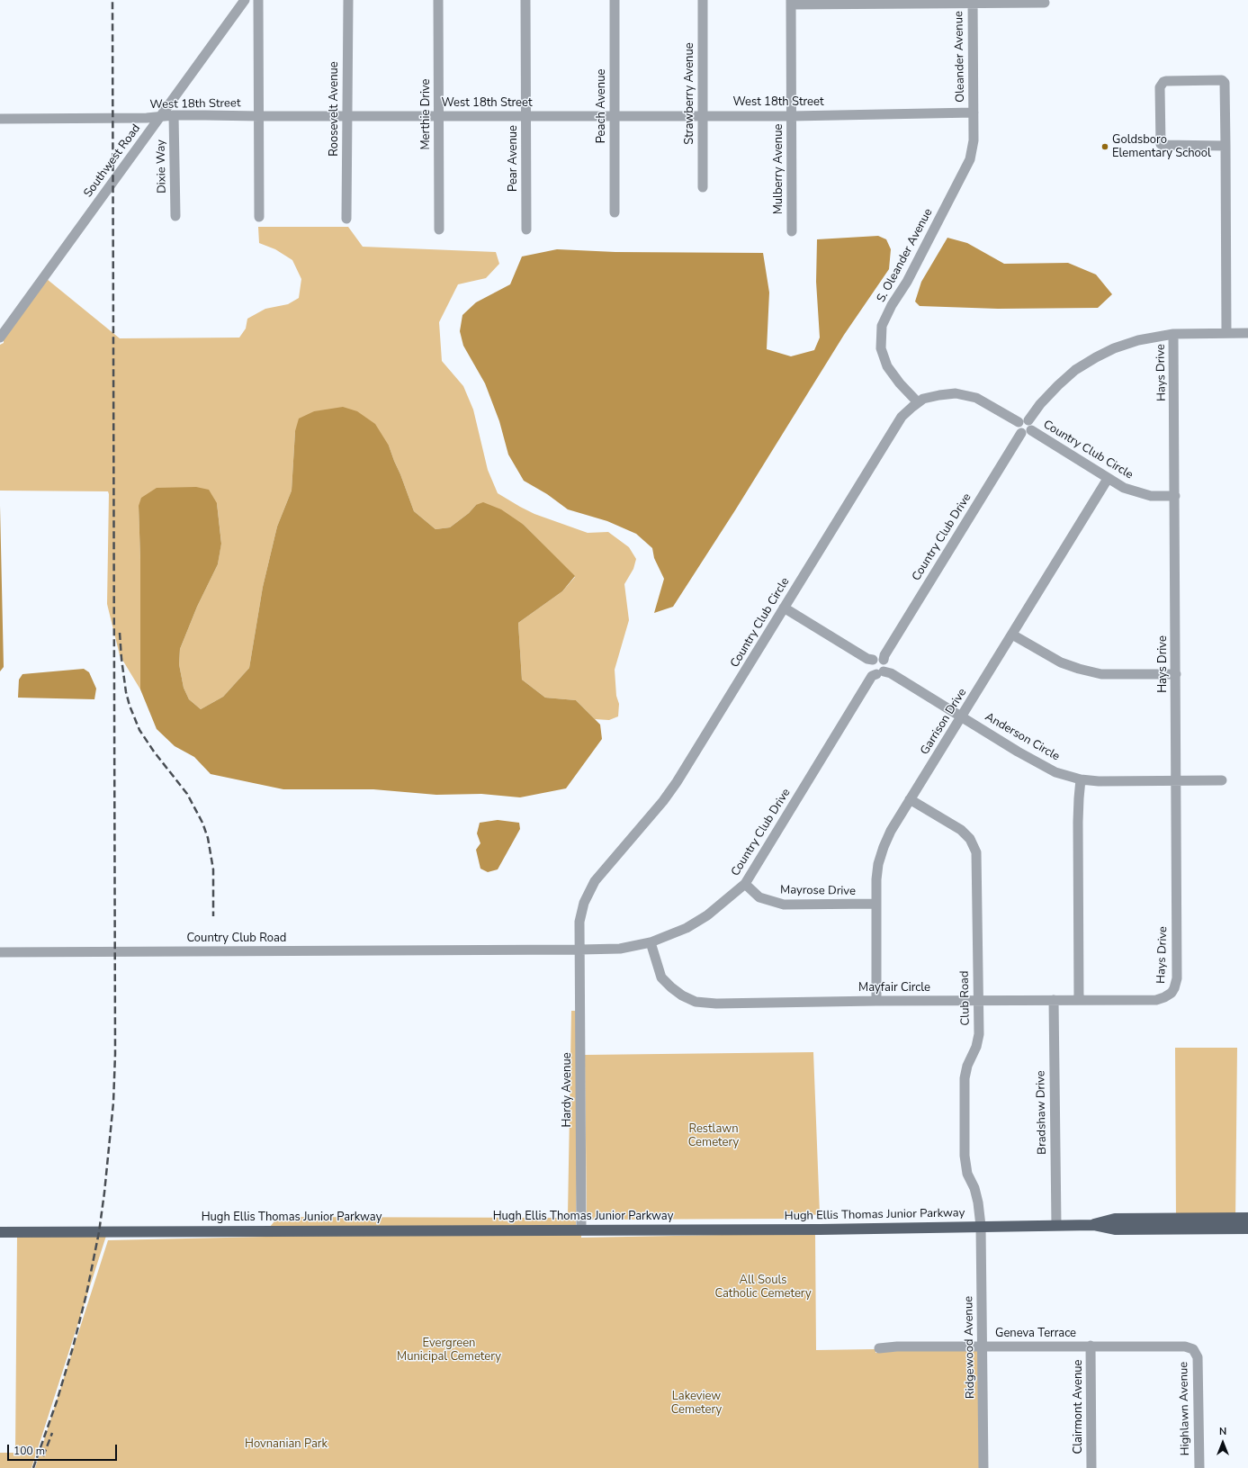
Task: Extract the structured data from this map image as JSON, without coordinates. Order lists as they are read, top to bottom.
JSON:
{
  "streets": {
    "main road": ["Hugh Ellis Thomas Junior Parkway"],
    "street": [
      "Oleander Avenue",
      "Strawberry Avenue",
      "West 18th Street",
      "Peach Avenue",
      "Roosevelt Avenue",
      "Merthie Drive",
      "Pear Avenue",
      "Southwest Road",
      "Dixie Way",
      "Mulberry Avenue",
      "S. Oleander Avenue",
      "Hays Drive",
      "Country Club Circle",
      "Country Club Drive",
      "Garrison Drive",
      "Anderson Circle",
      "Mayrose Drive",
      "Country Club Road",
      "Mayfair Circle",
      "Club Road",
      "Hardy Avenue",
      "Bradshaw Drive",
      "Geneva Terrace",
      "Ridgewood Avenue",
      "Clairmont Avenue",
      "Highlawn Avenue"
    ]
  },
  "crossings": [
    ["Oleander Avenue", "West 18th Street"],
    ["Oleander Avenue", "S. Oleander Avenue"],
    ["Strawberry Avenue", "West 18th Street"],
    ["West 18th Street", "Peach Avenue"],
    ["West 18th Street", "Roosevelt Avenue"],
    ["West 18th Street", "Merthie Drive"],
    ["West 18th Street", "Pear Avenue"],
    ["West 18th Street", "Southwest Road"],
    ["West 18th Street", "Dixie Way"],
    ["West 18th Street", "Mulberry Avenue"],
    ["West 18th Street", "S. Oleander Avenue"],
    ["S. Oleander Avenue", "Country Club Circle"],
    ["Hays Drive", "Country Club Circle"],
    ["Hays Drive", "Anderson Circle"],
    ["Hays Drive", "Mayfair Circle"],
    ["Country Club Circle", "Country Club Drive"],
    ["Country Club Circle", "Garrison Drive"],
    ["Country Club Circle", "Anderson Circle"],
    ["Country Club Circle", "Hardy Avenue"],
    ["Country Club Drive", "Anderson Circle"],
    ["Country Club Drive", "Mayrose Drive"],
    ["Country Club Drive", "Country Club Road"],
    ["Country Club Drive", "Mayfair Circle"],
    ["Country Club Drive", "Hardy Avenue"],
    ["Garrison Drive", "Anderson Circle"],
    ["Garrison Drive", "Mayrose Drive"],
    ["Garrison Drive", "Mayfair Circle"],
    ["Garrison Drive", "Club Road"],
    ["Mayfair Circle", "Club Road"],
    ["Mayfair Circle", "Bradshaw Drive"],
    ["Club Road", "Hugh Ellis Thomas Junior Parkway"],
    ["Club Road", "Ridgewood Avenue"],
    ["Hardy Avenue", "Hugh Ellis Thomas Junior Parkway"],
    ["Bradshaw Drive", "Hugh Ellis Thomas Junior Parkway"],
    ["Hugh Ellis Thomas Junior Parkway", "Ridgewood Avenue"],
    ["Geneva Terrace", "Ridgewood Avenue"],
    ["Geneva Terrace", "Clairmont Avenue"],
    ["Geneva Terrace", "Highlawn Avenue"]
  ],
  "parks": [
    "Restlawn Cemetery",
    "All Souls Catholic Cemetery",
    "Evergreen Municipal Cemetery",
    "Lakeview Cemetery",
    "Hovnanian Park"
  ],
  "places": ["Goldsboro Elementary School"],
  "scale_bar": "100 m",
  "north": "top"
}
